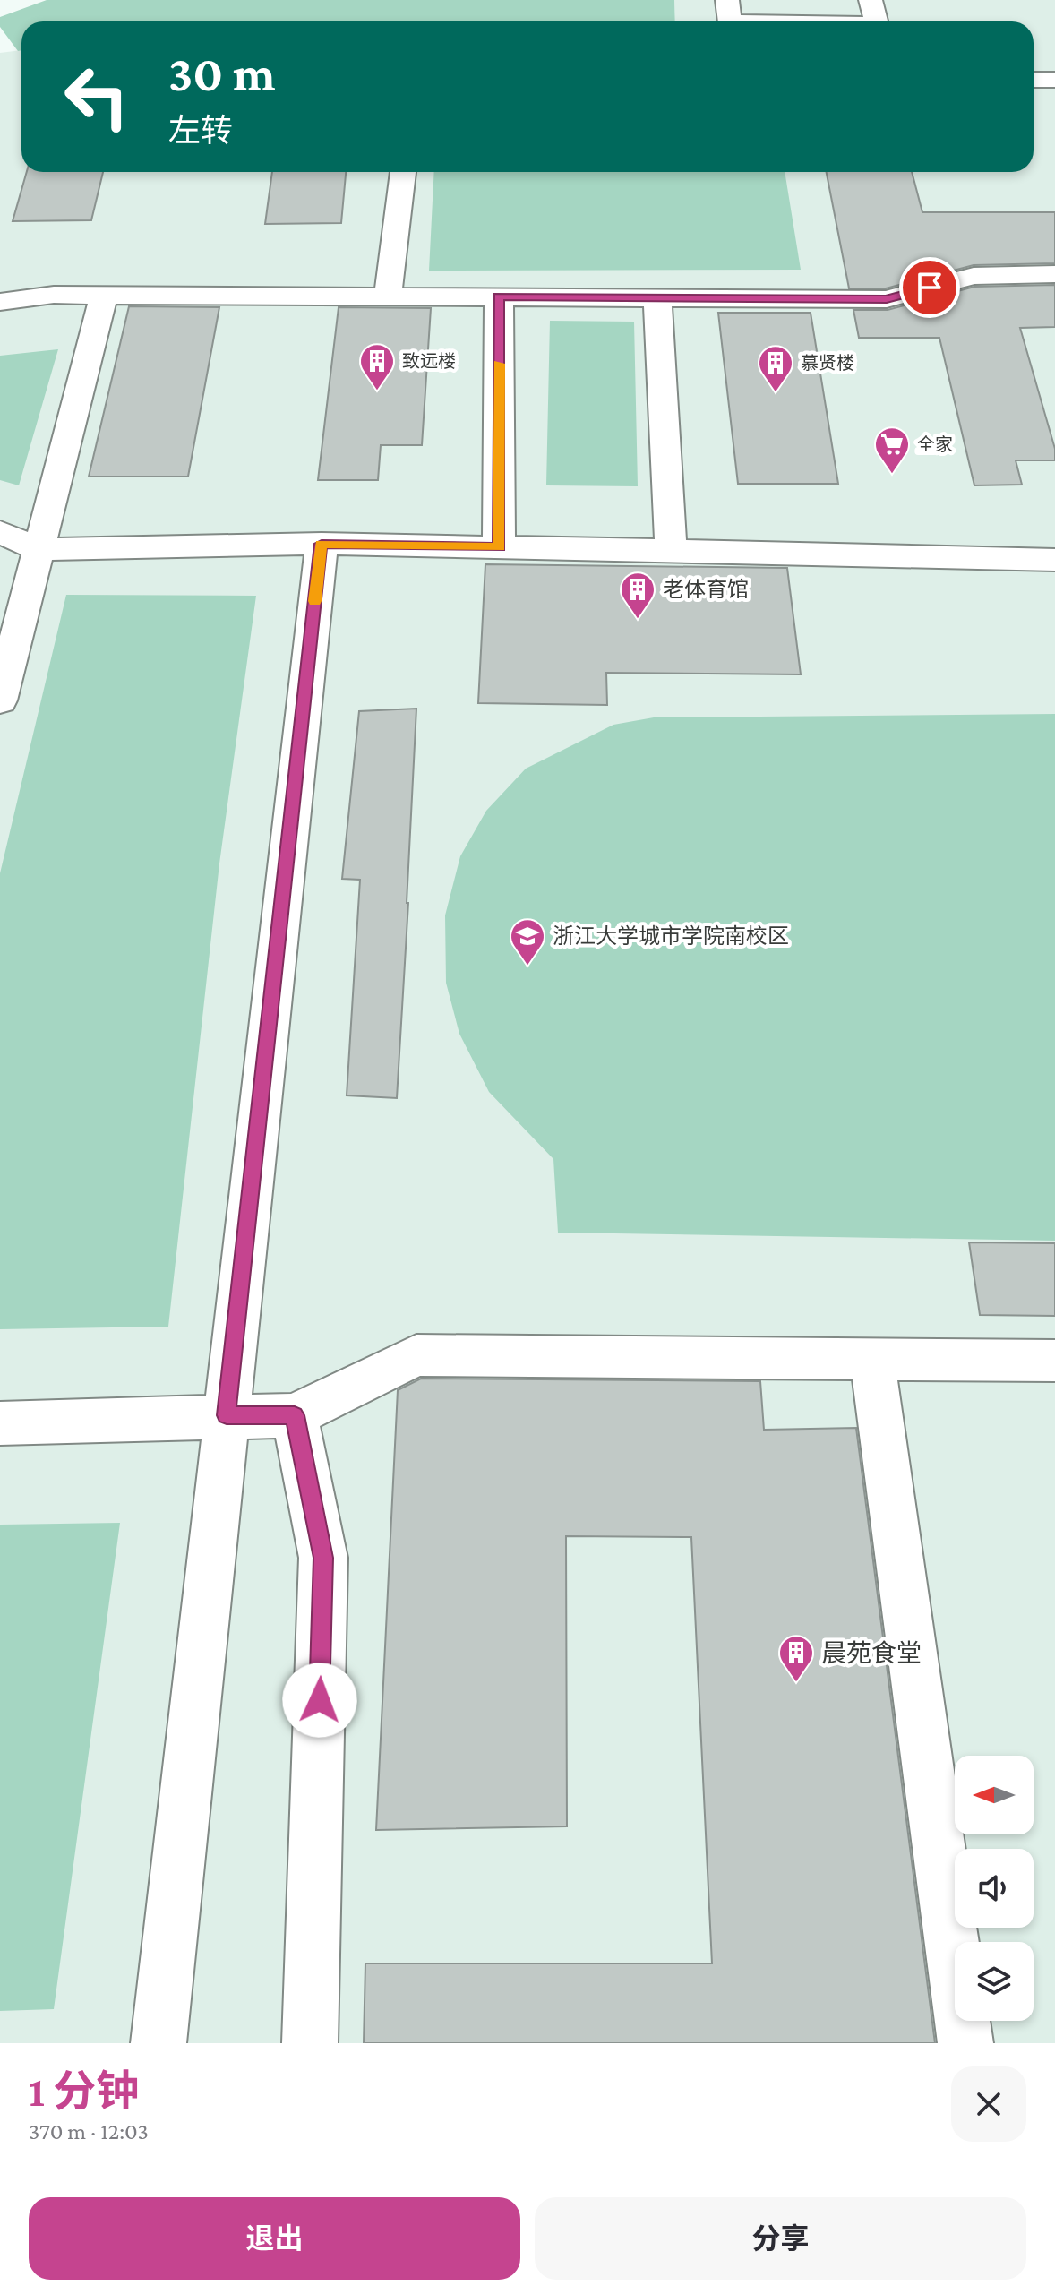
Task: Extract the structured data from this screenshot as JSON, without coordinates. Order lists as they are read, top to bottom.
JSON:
{
  "places": {
    "building": [
      "致远楼",
      "慕贤楼",
      "老体育馆",
      "晨苑食堂"
    ],
    "supermarket": ["全家"],
    "school or university": ["浙江大学城市学院南校区"]
  },
  "north": "left",
  "page": {
    "turn": ["30 m", "左转"],
    "heading": ["1 分钟", "370 m · 12:03"],
    "buttons": ["退出", "分享"]
  }
}
